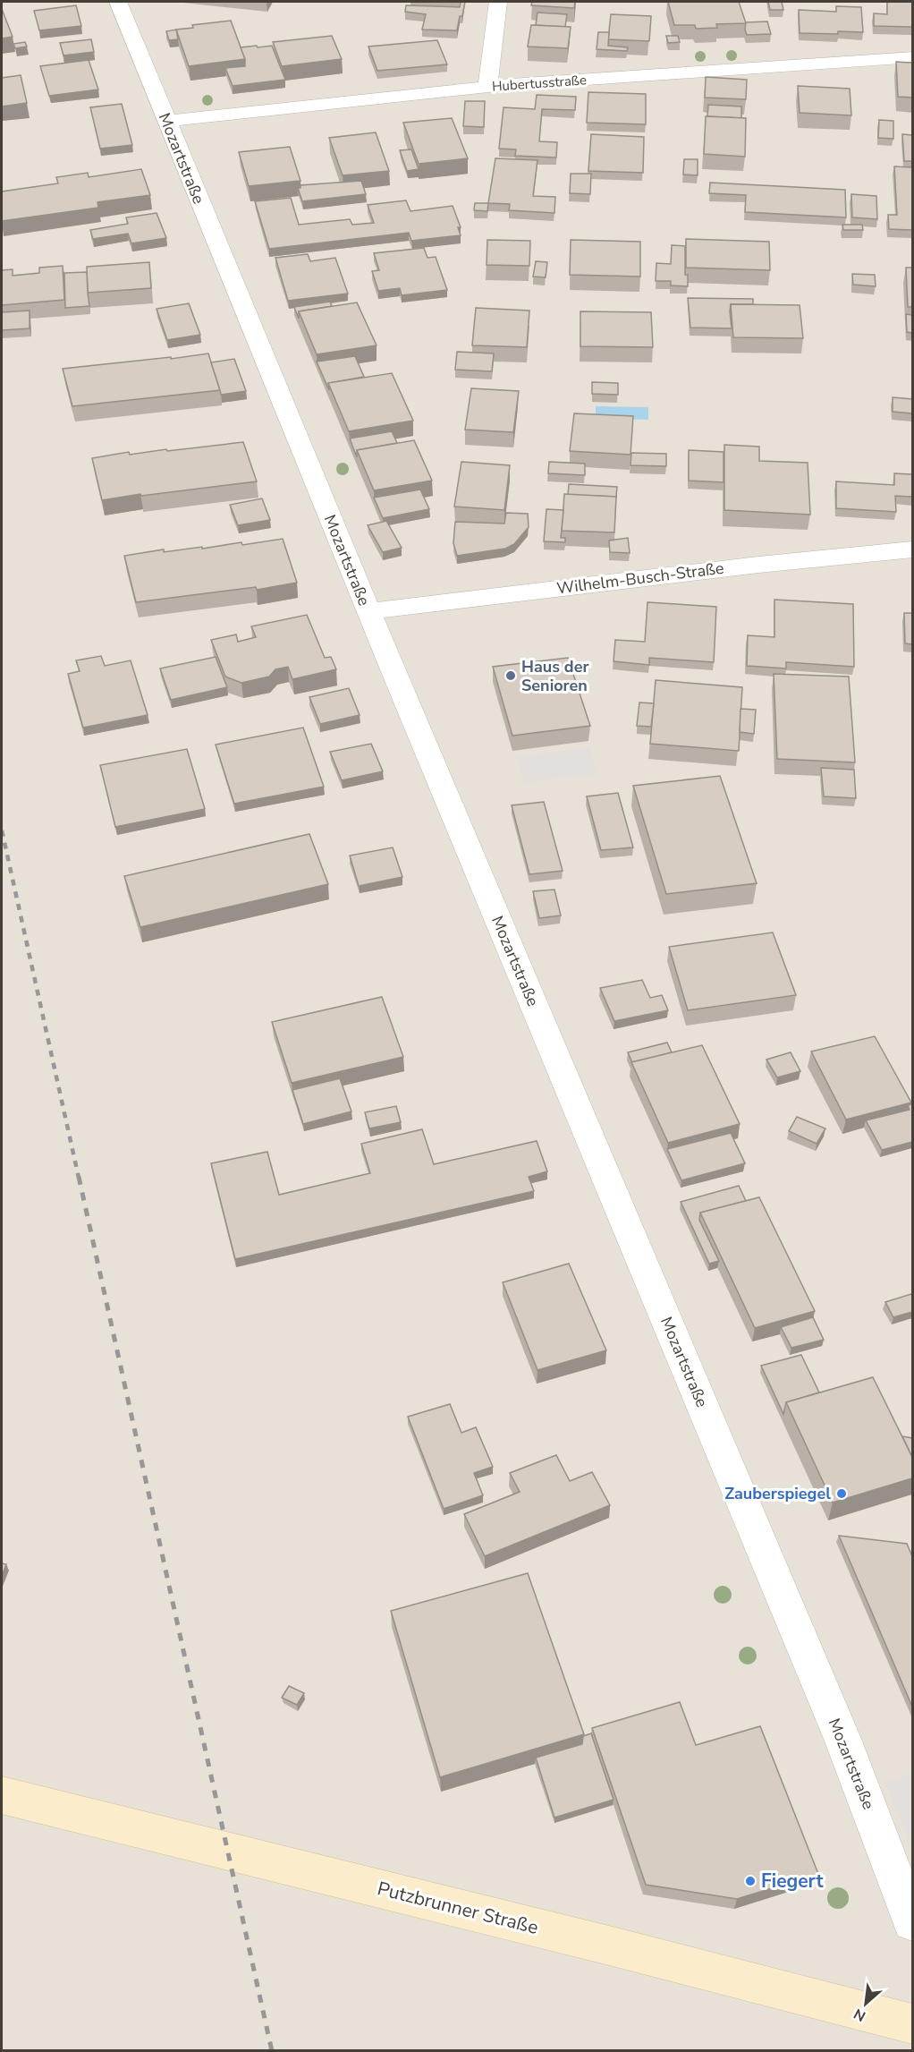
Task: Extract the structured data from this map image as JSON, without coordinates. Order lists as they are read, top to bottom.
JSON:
{
  "streets": {
    "main road": ["Putzbrunner Straße"],
    "street": ["Hubertusstraße", "Mozartstraße", "Wilhelm-Busch-Straße"]
  },
  "crossings": [
    ["Hubertusstraße", "Mozartstraße"],
    ["Mozartstraße", "Wilhelm-Busch-Straße"]
  ],
  "places": ["Haus der Senioren", "Zauberspiegel", "Fiegert"],
  "north": "bottom left"
}
